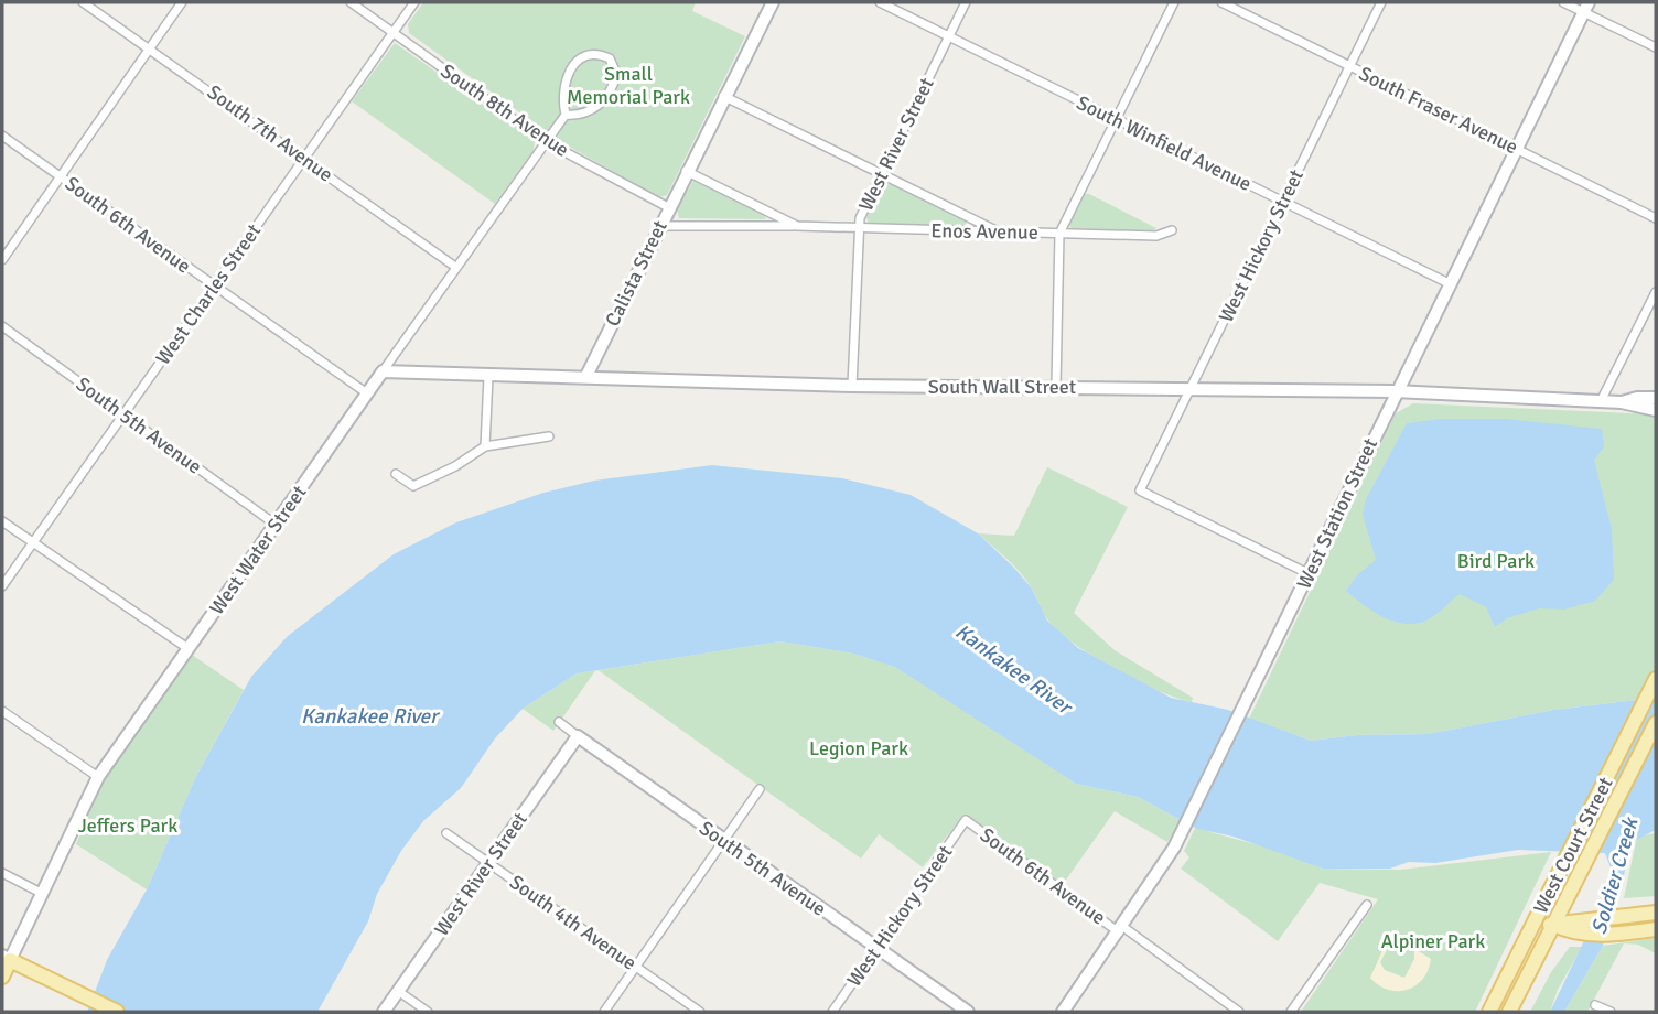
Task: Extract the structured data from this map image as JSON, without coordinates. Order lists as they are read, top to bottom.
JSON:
{
  "streets": {
    "main road": [
      "West River Street",
      "Calista Street",
      "South Wall Street",
      "South 5th Avenue",
      "West Station Street",
      "West Water Street",
      "West Court Street"
    ],
    "street": [
      "South 8th Avenue",
      "South Fraser Avenue",
      "South 7th Avenue",
      "South Winfield Avenue",
      "South 6th Avenue",
      "Enos Avenue",
      "West Hickory Street",
      "West Charles Street",
      "South 4th Avenue"
    ]
  },
  "crossings": [
    ["South 8th Avenue", "Calista Street"],
    ["South 8th Avenue", "West Charles Street"],
    ["South 8th Avenue", "West Water Street"],
    ["South Fraser Avenue", "West Hickory Street"],
    ["South Fraser Avenue", "West Station Street"],
    ["South 7th Avenue", "West Charles Street"],
    ["South 7th Avenue", "West Water Street"],
    ["South Winfield Avenue", "West River Street"],
    ["South Winfield Avenue", "West Hickory Street"],
    ["South Winfield Avenue", "West Station Street"],
    ["West River Street", "Enos Avenue"],
    ["West River Street", "South Wall Street"],
    ["West River Street", "South 5th Avenue"],
    ["West River Street", "South 4th Avenue"],
    ["South 6th Avenue", "West Hickory Street"],
    ["South 6th Avenue", "West Charles Street"],
    ["South 6th Avenue", "West Station Street"],
    ["South 6th Avenue", "West Water Street"],
    ["Enos Avenue", "Calista Street"],
    ["West Hickory Street", "South Wall Street"],
    ["West Hickory Street", "South 5th Avenue"],
    ["West Hickory Street", "West Station Street"],
    ["Calista Street", "South Wall Street"],
    ["West Charles Street", "South 5th Avenue"],
    ["South Wall Street", "West Station Street"],
    ["South Wall Street", "West Water Street"],
    ["South 5th Avenue", "West Water Street"]
  ],
  "water": ["Kankakee River", "Soldier Creek"],
  "parks": [
    "Small Memorial Park",
    "Bird Park",
    "Legion Park",
    "Jeffers Park",
    "Alpiner Park"
  ]
}
